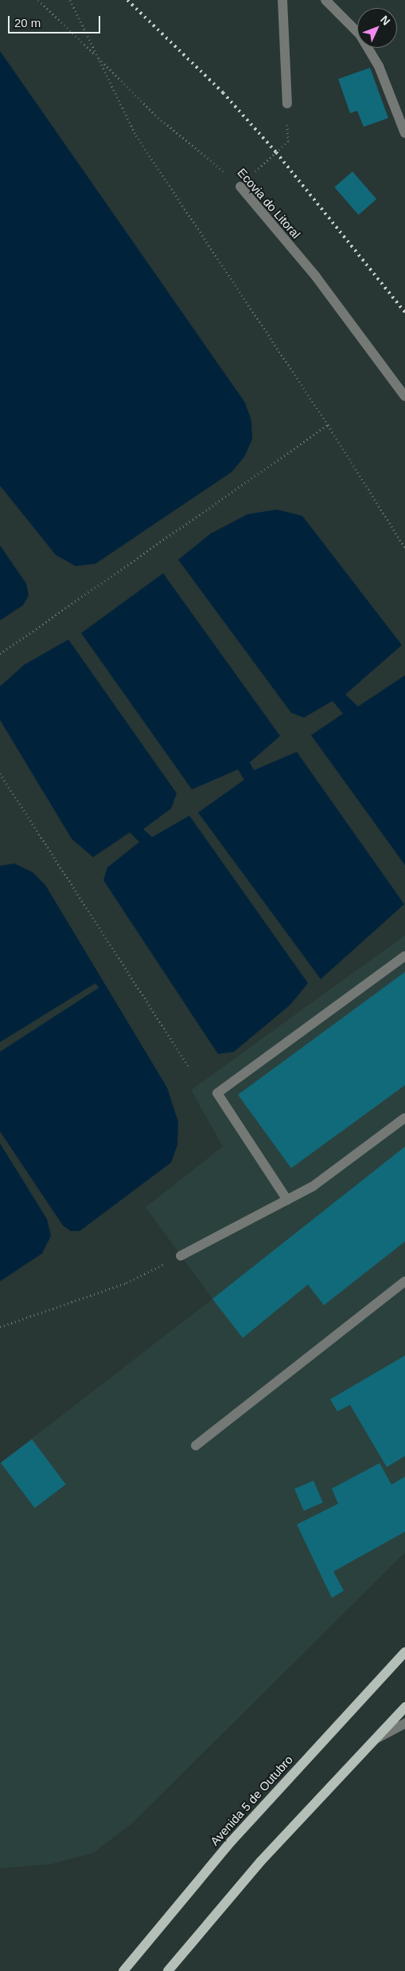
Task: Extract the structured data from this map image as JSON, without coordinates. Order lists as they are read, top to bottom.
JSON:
{
  "streets": {
    "main road": ["Avenida 5 de Outubro"],
    "street": ["Ecovia do Litoral"]
  },
  "scale_bar": "20 m",
  "north": "top right"
}
